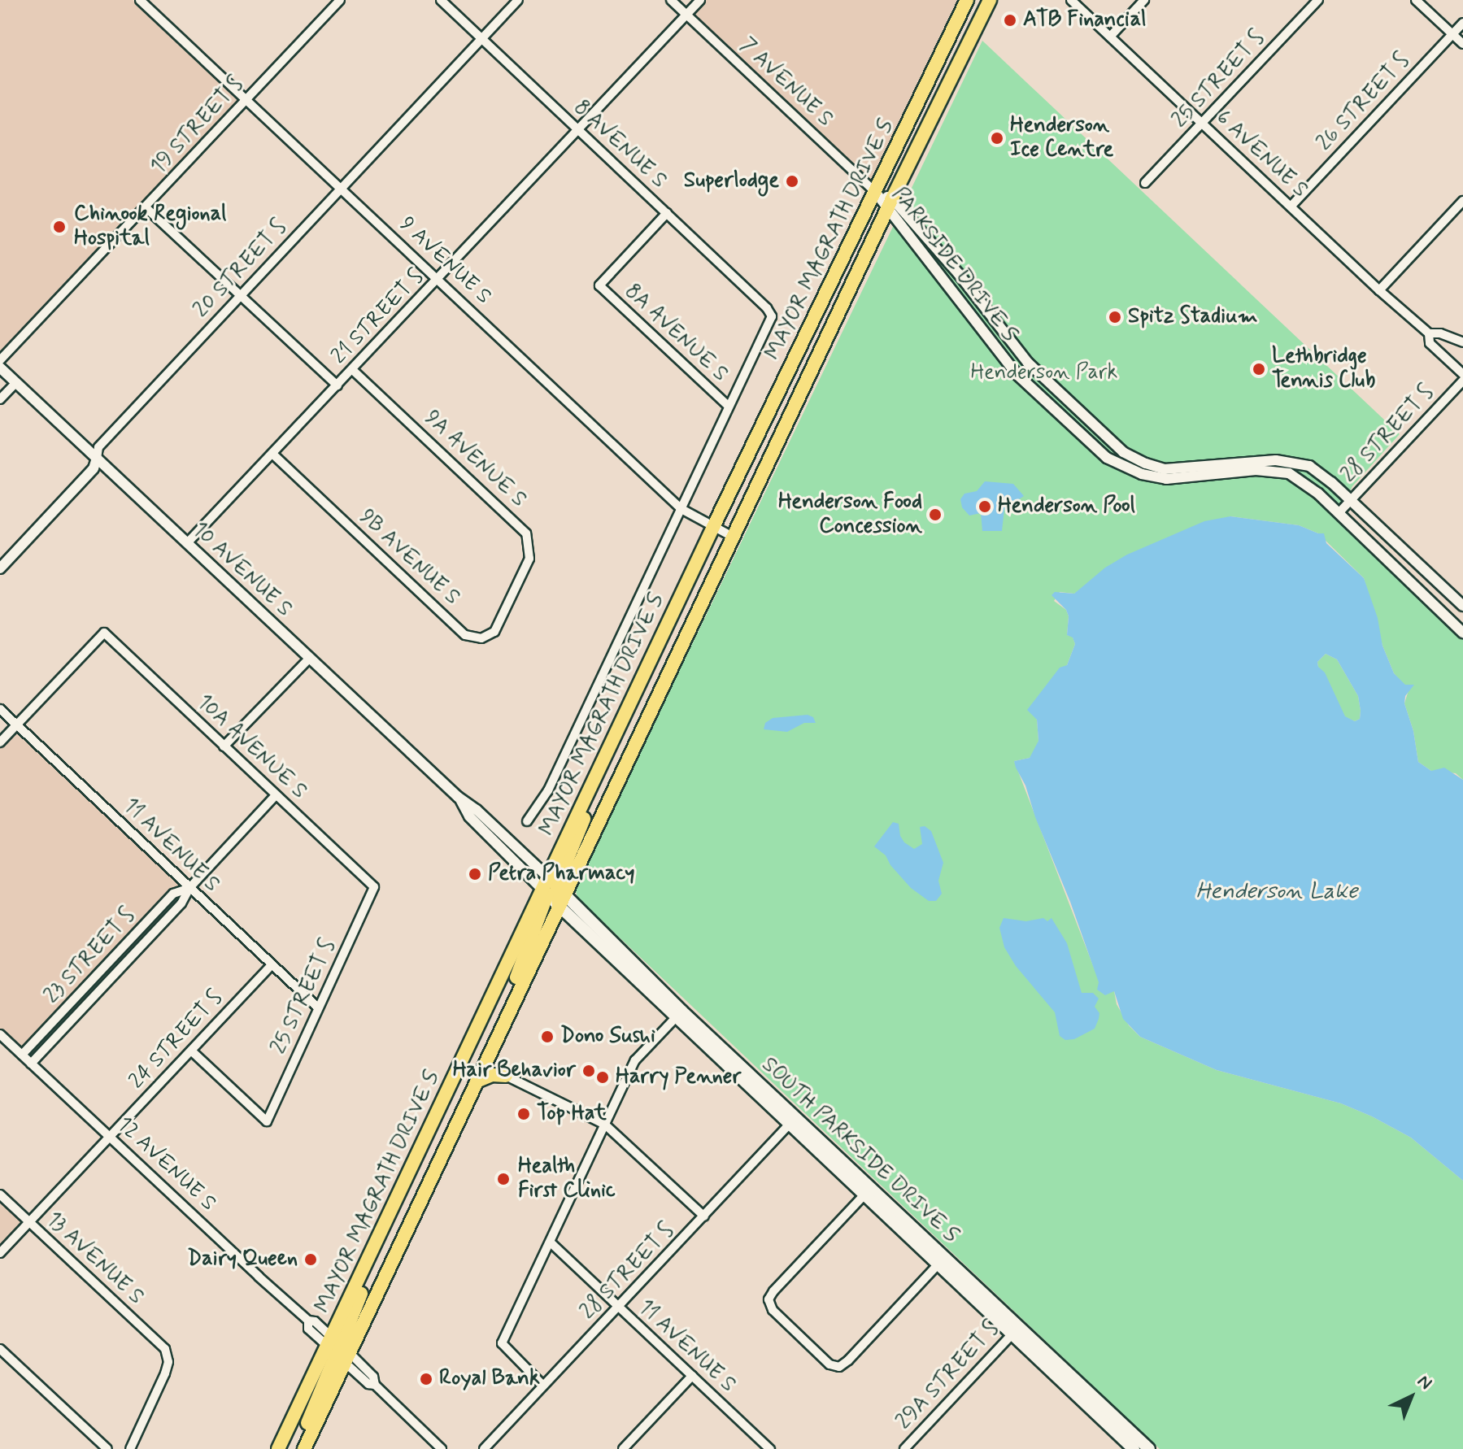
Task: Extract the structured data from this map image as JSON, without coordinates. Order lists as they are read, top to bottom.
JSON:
{
  "streets": {
    "main road": ["MAYOR MAGRATH DRIVE S", "SOUTH PARKSIDE DRIVE S"],
    "street": [
      "25 STREET S",
      "7 AVENUE S",
      "26 STREET S",
      "19 STREET S",
      "8 AVENUE S",
      "6 AVENUE S",
      "9 AVENUE S",
      "PARKSIDE DRIVE S",
      "20 STREET S",
      "21 STREET S",
      "8A AVENUE S",
      "28 STREET S",
      "9A AVENUE S",
      "9B AVENUE S",
      "10 AVENUE S",
      "10A AVENUE S",
      "11 AVENUE S",
      "23 STREET S",
      "24 STREET S",
      "12 AVENUE S",
      "13 AVENUE S",
      "29A STREET S"
    ]
  },
  "crossings": [
    ["25 STREET S", "6 AVENUE S"],
    ["25 STREET S", "10A AVENUE S"],
    ["25 STREET S", "11 AVENUE S"],
    ["25 STREET S", "24 STREET S"],
    ["7 AVENUE S", "MAYOR MAGRATH DRIVE S"],
    ["7 AVENUE S", "PARKSIDE DRIVE S"],
    ["7 AVENUE S", "21 STREET S"],
    ["26 STREET S", "6 AVENUE S"],
    ["19 STREET S", "9 AVENUE S"],
    ["8 AVENUE S", "MAYOR MAGRATH DRIVE S"],
    ["8 AVENUE S", "20 STREET S"],
    ["8 AVENUE S", "21 STREET S"],
    ["8 AVENUE S", "8A AVENUE S"],
    ["MAYOR MAGRATH DRIVE S", "9 AVENUE S"],
    ["MAYOR MAGRATH DRIVE S", "PARKSIDE DRIVE S"],
    ["MAYOR MAGRATH DRIVE S", "8A AVENUE S"],
    ["MAYOR MAGRATH DRIVE S", "10 AVENUE S"],
    ["MAYOR MAGRATH DRIVE S", "SOUTH PARKSIDE DRIVE S"],
    ["MAYOR MAGRATH DRIVE S", "12 AVENUE S"],
    ["9 AVENUE S", "20 STREET S"],
    ["9 AVENUE S", "21 STREET S"],
    ["PARKSIDE DRIVE S", "28 STREET S"],
    ["20 STREET S", "10 AVENUE S"],
    ["21 STREET S", "9A AVENUE S"],
    ["21 STREET S", "9B AVENUE S"],
    ["21 STREET S", "10 AVENUE S"],
    ["28 STREET S", "11 AVENUE S"],
    ["28 STREET S", "SOUTH PARKSIDE DRIVE S"],
    ["9A AVENUE S", "9B AVENUE S"],
    ["10 AVENUE S", "SOUTH PARKSIDE DRIVE S"],
    ["10A AVENUE S", "11 AVENUE S"],
    ["10A AVENUE S", "23 STREET S"],
    ["11 AVENUE S", "23 STREET S"],
    ["11 AVENUE S", "24 STREET S"],
    ["23 STREET S", "12 AVENUE S"],
    ["24 STREET S", "12 AVENUE S"],
    ["24 STREET S", "13 AVENUE S"],
    ["SOUTH PARKSIDE DRIVE S", "29A STREET S"]
  ],
  "water": ["Henderson Lake"],
  "parks": ["Henderson Park"],
  "places": [
    "ATB Financial",
    "Henderson Ice Centre",
    "Superlodge",
    "Chinook Regional Hospital",
    "Spitz Stadium",
    "Lethbridge Tennis Club",
    "Henderson Pool",
    "Henderson Food Concession",
    "Petra Pharmacy",
    "Dono Sushi",
    "Hair Behavior",
    "Harry Penner",
    "Top Hat",
    "Health First Clinic",
    "Dairy Queen",
    "Royal Bank"
  ],
  "north": "top right"
}
